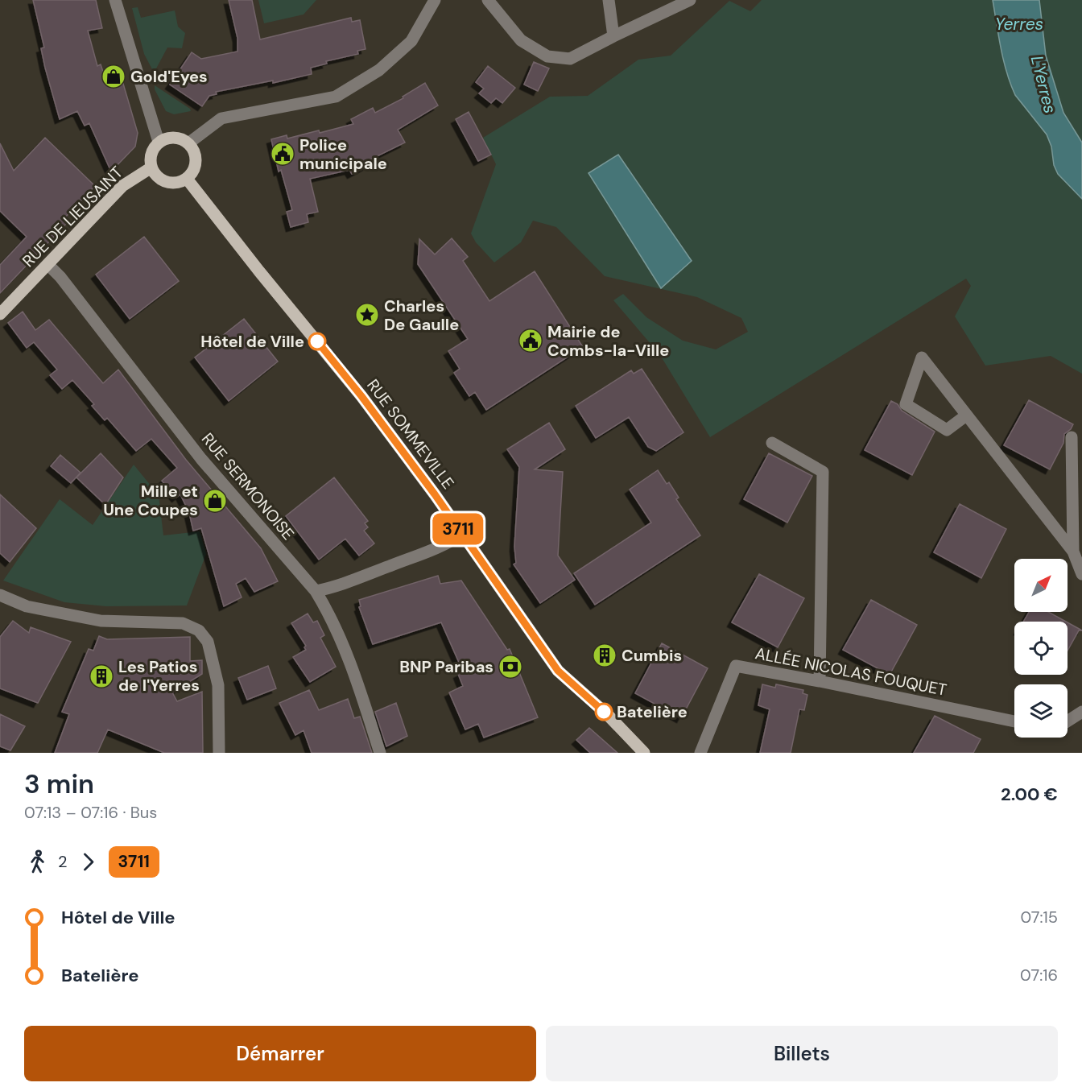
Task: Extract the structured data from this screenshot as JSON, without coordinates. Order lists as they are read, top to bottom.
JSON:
{
  "streets": {
    "main road": ["RUE DE LIEUSAINT", "RUE SOMMEVILLE"],
    "street": ["RUE SERMONOISE", "ALLÉE NICOLAS FOUQUET"]
  },
  "crossings": [
    ["RUE DE LIEUSAINT", "RUE SOMMEVILLE"],
    ["RUE DE LIEUSAINT", "RUE SERMONOISE"]
  ],
  "water": ["Yerres", "L'Yerres"],
  "places": {
    "shop": ["Gold'Eyes", "Mille et Une Coupes"],
    "public building": ["Police municipale", "Mairie de Combs-la-Ville"],
    "place": ["Charles De Gaulle"],
    "other": ["Hôtel de Ville", "Batelière"],
    "building": ["Cumbis", "Les Patios de l'Yerres"],
    "bank": ["BNP Paribas"]
  },
  "lines": ["bus line 3711"],
  "north": "top right",
  "page": {
    "on_map": "3711",
    "heading": ["3 min", "07:13 – 07:16 · Bus", "2.00 €"],
    "legs": ["2", "3711"],
    "list": [
      {
        "name": "Hôtel de Ville",
        "value": "07:15"
      },
      {
        "name": "Batelière",
        "value": "07:16"
      }
    ],
    "buttons": ["Démarrer", "Billets"]
  }
}
